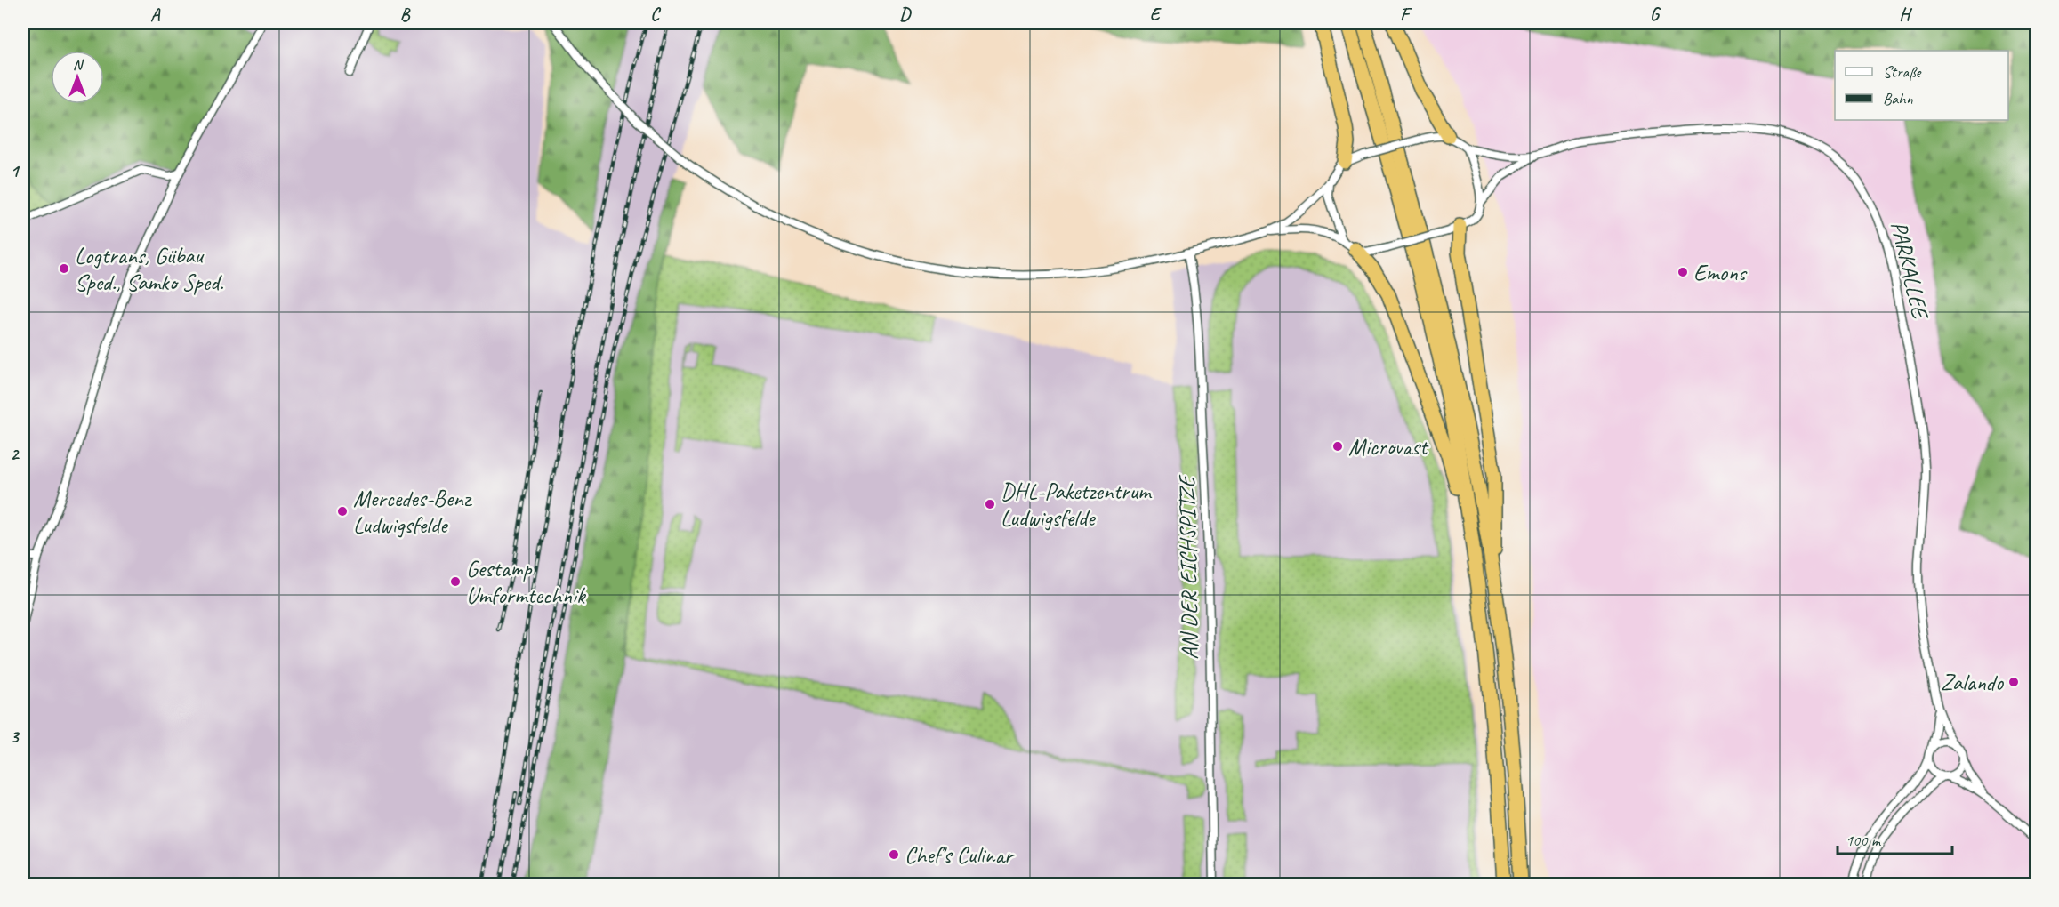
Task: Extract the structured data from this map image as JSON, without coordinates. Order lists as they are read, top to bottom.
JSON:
{
  "streets": {
    "street": ["PARKALLEE", "AN DER EICHSPITZE"]
  },
  "places": [
    "Logtrans, Gübau Sped., Samko Sped.",
    "Emons",
    "Microvast",
    "DHL-Paketzentrum Ludwigsfelde",
    "Mercedes-Benz Ludwigsfelde",
    "Gestamp Umformtechnik",
    "Zalando",
    "Chef's Culinar"
  ],
  "legend": ["Straße", "Bahn"],
  "scale_bar": "100 m",
  "north": "top",
  "grid": {
    "columns": [
      "A",
      "B",
      "C",
      "D",
      "E",
      "F",
      "G",
      "H"
    ],
    "rows": ["1", "2", "3"]
  }
}
